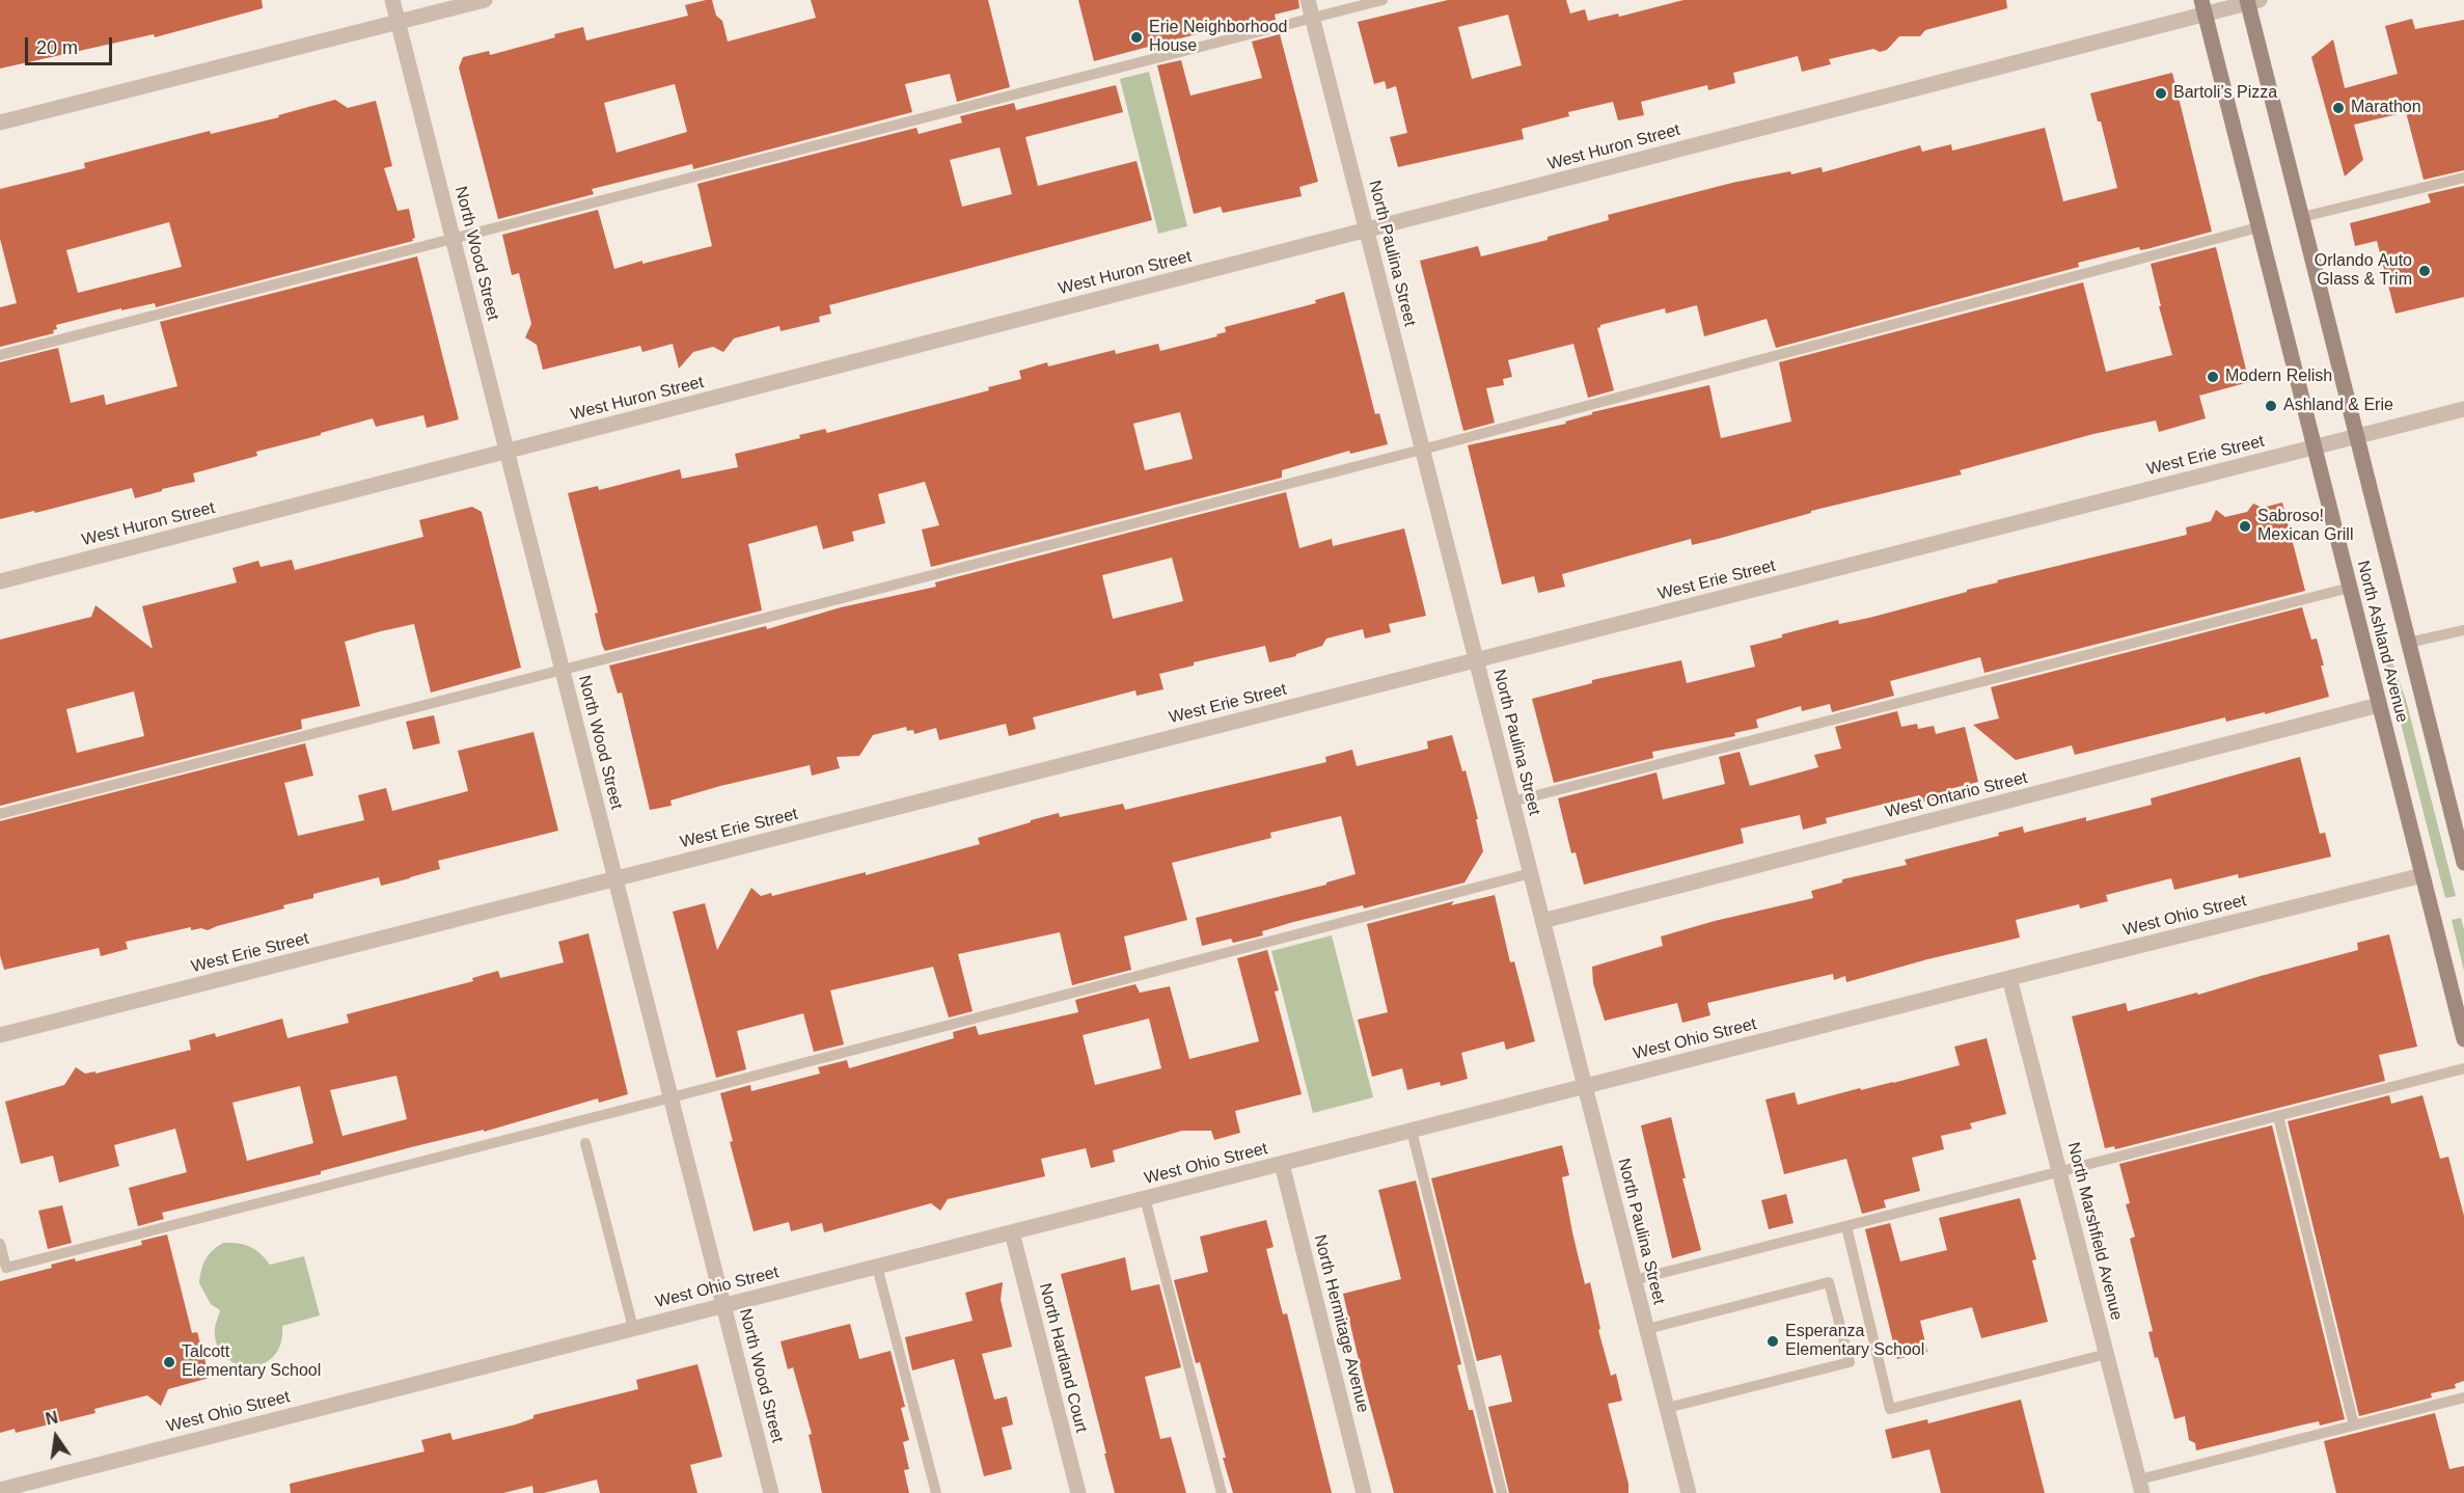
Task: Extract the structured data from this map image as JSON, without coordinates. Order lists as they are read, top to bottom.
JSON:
{
  "streets": {
    "main road": ["North Ashland Avenue"],
    "street": [
      "West Huron Street",
      "North Wood Street",
      "North Paulina Street",
      "West Erie Street",
      "West Ontario Street",
      "West Ohio Street",
      "North Marshfield Avenue",
      "North Hermitage Avenue",
      "North Hartland Court"
    ]
  },
  "crossings": [
    ["West Huron Street", "North Wood Street"],
    ["West Huron Street", "North Paulina Street"],
    ["West Huron Street", "North Ashland Avenue"],
    ["North Wood Street", "West Erie Street"],
    ["North Wood Street", "West Ohio Street"],
    ["North Paulina Street", "West Erie Street"],
    ["North Paulina Street", "West Ontario Street"],
    ["North Paulina Street", "West Ohio Street"],
    ["West Erie Street", "North Ashland Avenue"],
    ["North Ashland Avenue", "West Ontario Street"],
    ["North Ashland Avenue", "West Ohio Street"],
    ["West Ohio Street", "North Marshfield Avenue"],
    ["West Ohio Street", "North Hermitage Avenue"],
    ["West Ohio Street", "North Hartland Court"]
  ],
  "places": [
    "Erie Neighborhood House",
    "Bartoli’s Pizza",
    "Marathon",
    "Orlando Auto Glass & Trim",
    "Modern Relish",
    "Ashland & Erie",
    "Sabroso! Mexican Grill",
    "Esperanza Elementary School",
    "Talcott Elementary School"
  ],
  "scale_bar": "20 m",
  "north": "top"
}
